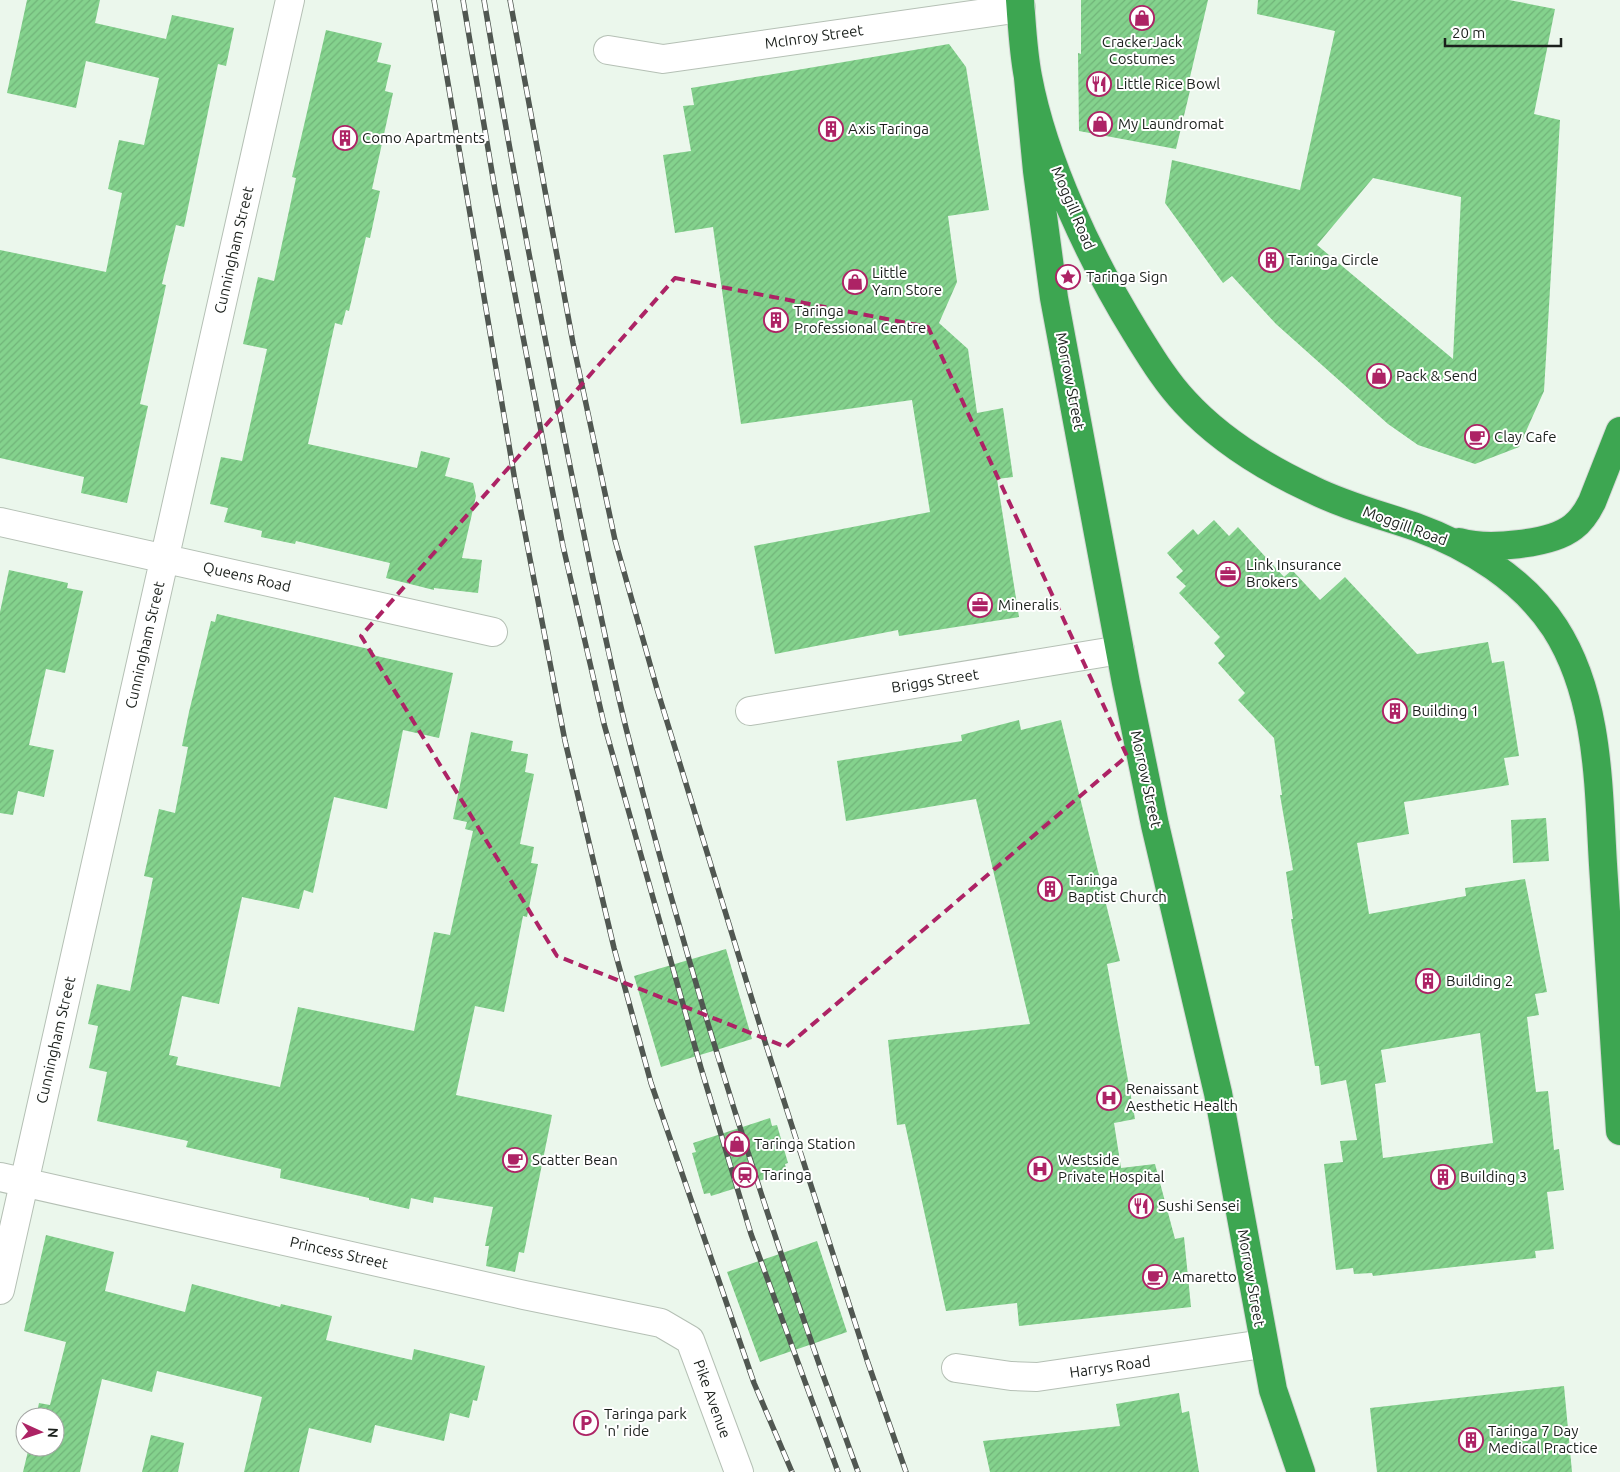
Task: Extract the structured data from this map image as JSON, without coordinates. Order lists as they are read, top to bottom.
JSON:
{
  "streets": {
    "highway": ["Moggill Road", "Morrow Street"],
    "street": [
      "McInroy Street",
      "Cunningham Street",
      "Queens Road",
      "Briggs Street",
      "Princess Street",
      "Harrys Road",
      "Pike Avenue"
    ]
  },
  "crossings": [
    ["McInroy Street", "Moggill Road"],
    ["Moggill Road", "Morrow Street"],
    ["Cunningham Street", "Queens Road"],
    ["Cunningham Street", "Princess Street"],
    ["Morrow Street", "Briggs Street"],
    ["Morrow Street", "Harrys Road"],
    ["Princess Street", "Pike Avenue"]
  ],
  "places": {
    "shop": [
      "CrackerJack Costumes",
      "My Laundromat",
      "Little Yarn Store",
      "Pack & Send",
      "Taringa Station"
    ],
    "restaurant": ["Little Rice Bowl", "Sushi Sensei"],
    "building": [
      "Axis Taringa",
      "Como Apartments",
      "Taringa Circle",
      "Taringa Professional Centre",
      "Building 1",
      "Taringa Baptist Church",
      "Building 2",
      "Building 3",
      "Taringa 7 Day Medical Practice"
    ],
    "place": ["Taringa Sign"],
    "cafe": ["Clay Cafe", "Scatter Bean", "Amaretto"],
    "office": ["Link Insurance Brokers", "Mineralis"],
    "hospital": ["Renaissant Aesthetic Health", "Westside Private Hospital"],
    "station": ["Taringa"],
    "parking": ["Taringa park 'n' ride"]
  },
  "scale_bar": "20 m",
  "north": "right"
}
